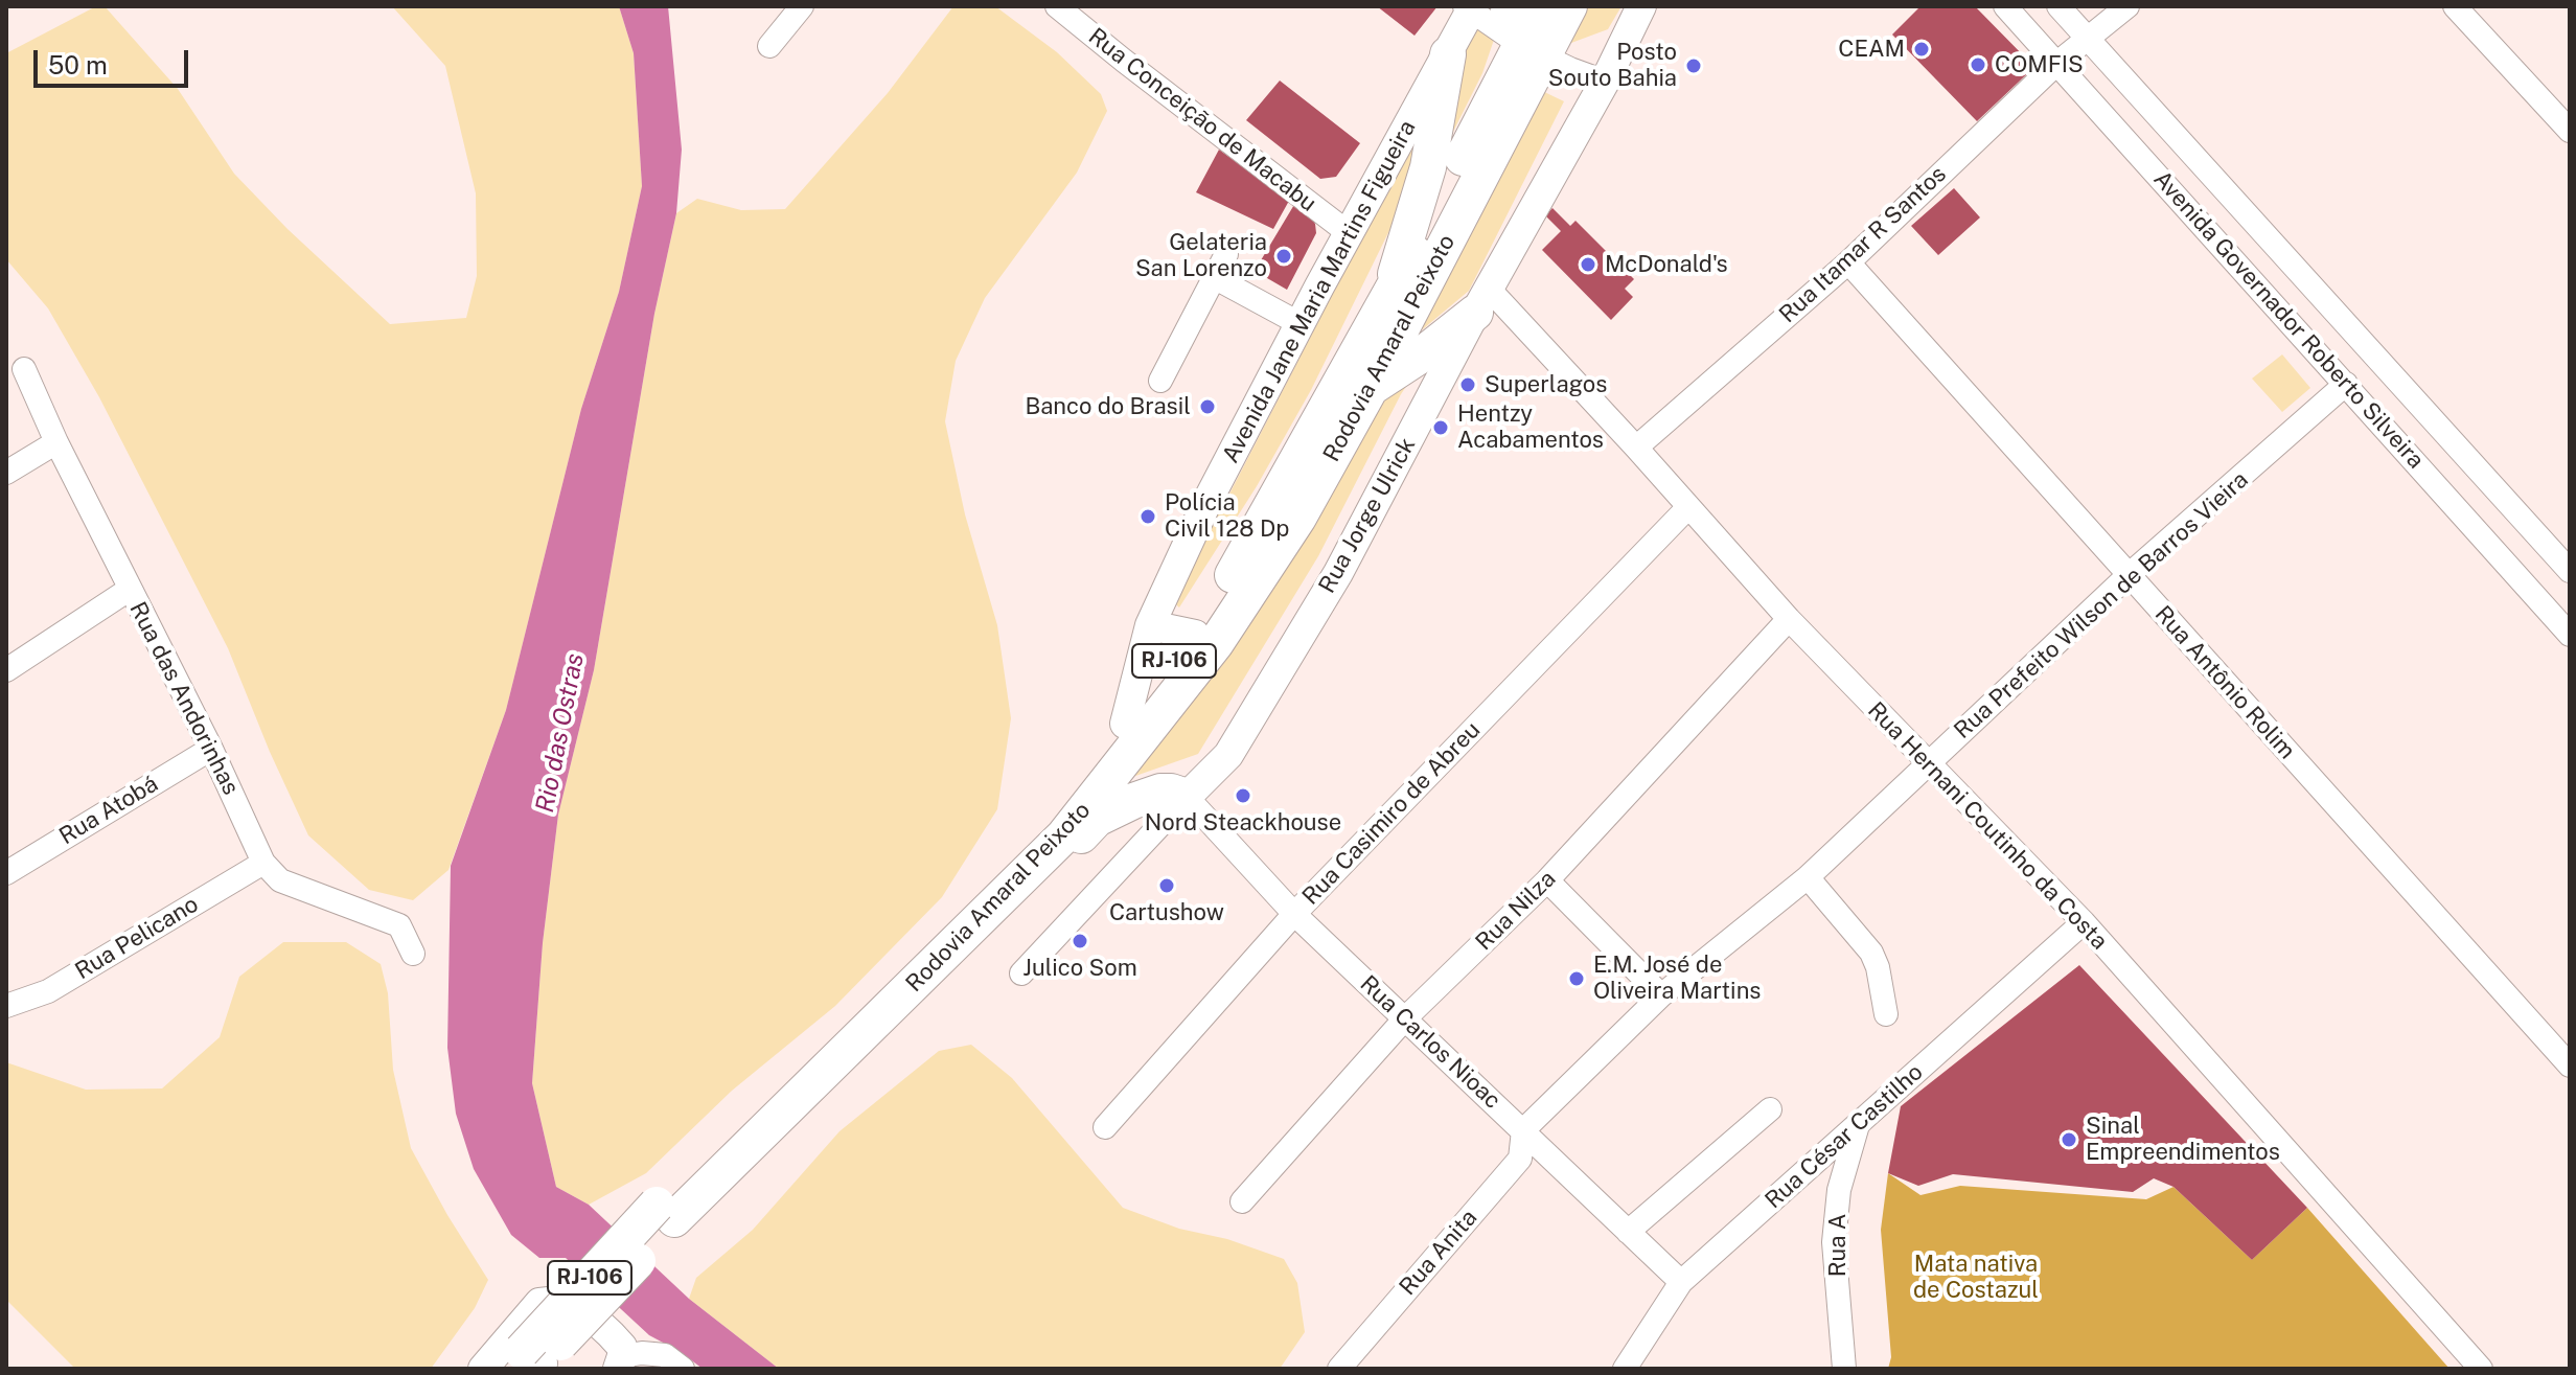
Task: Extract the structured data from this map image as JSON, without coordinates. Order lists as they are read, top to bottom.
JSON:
{
  "streets": {
    "highway": ["Rodovia Amaral Peixoto", "RJ-106"],
    "main road": ["Avenida Jane Maria Martins Figueira", "Rua Jorge Ulrick"],
    "street": [
      "Rua Conceição de Macabu",
      "Rua Itamar R Santos",
      "Avenida Governador Roberto Silveira",
      "Rua Prefeito Wilson de Barros Vieira",
      "Rua Antônio Rolim",
      "Rua das Andorinhas",
      "Rua Atobá",
      "Rua Casimiro de Abreu",
      "Rua Hernani Coutinho da Costa",
      "Rua Nilza",
      "Rua Pelicano",
      "Rua Carlos Nioac",
      "Rua César Castilho",
      "Rua A",
      "Rua Anita"
    ]
  },
  "crossings": [
    ["Rua Conceição de Macabu", "Avenida Jane Maria Martins Figueira"],
    ["Rua Itamar R Santos", "Avenida Governador Roberto Silveira"],
    ["Rua Itamar R Santos", "Rua Antônio Rolim"],
    ["Rua Itamar R Santos", "Rua Hernani Coutinho da Costa"],
    ["Avenida Jane Maria Martins Figueira", "Rodovia Amaral Peixoto"],
    ["Avenida Governador Roberto Silveira", "Rua Prefeito Wilson de Barros Vieira"],
    ["Rua Jorge Ulrick", "Rua Hernani Coutinho da Costa"],
    ["Rua Jorge Ulrick", "Rua Carlos Nioac"],
    ["Rua Prefeito Wilson de Barros Vieira", "Rua Antônio Rolim"],
    ["Rua Prefeito Wilson de Barros Vieira", "Rua Hernani Coutinho da Costa"],
    ["Rua Prefeito Wilson de Barros Vieira", "Rua Carlos Nioac"],
    ["Rua Prefeito Wilson de Barros Vieira", "Rua Anita"],
    ["Rua das Andorinhas", "Rua Atobá"],
    ["Rua das Andorinhas", "Rua Pelicano"],
    ["Rua Casimiro de Abreu", "Rua Hernani Coutinho da Costa"],
    ["Rua Casimiro de Abreu", "Rua Carlos Nioac"],
    ["Rua Hernani Coutinho da Costa", "Rua Nilza"],
    ["Rua Hernani Coutinho da Costa", "Rua César Castilho"],
    ["Rua Nilza", "Rua Carlos Nioac"],
    ["Rua Carlos Nioac", "Rua César Castilho"],
    ["Rua Carlos Nioac", "Rua Anita"],
    ["Rua César Castilho", "Rua A"]
  ],
  "water": ["Rio das Ostras"],
  "parks": ["Mata nativa de Costazul"],
  "places": [
    "CEAM",
    "COMFIS",
    "Posto Souto Bahia",
    "Gelateria San Lorenzo",
    "McDonald's",
    "Superlagos",
    "Banco do Brasil",
    "Hentzy Acabamentos",
    "Polícia Civil 128 Dp",
    "Nord Steackhouse",
    "Cartushow",
    "Julico Som",
    "E.M. José de Oliveira Martins",
    "Sinal Empreendimentos"
  ],
  "scale_bar": "50 m"
}
